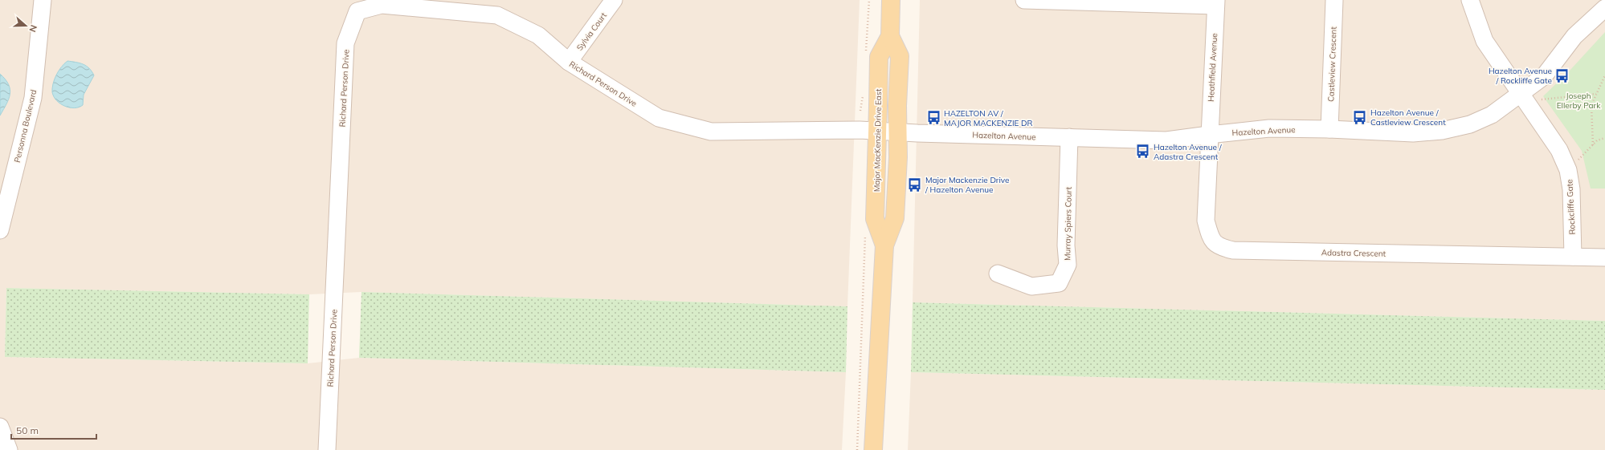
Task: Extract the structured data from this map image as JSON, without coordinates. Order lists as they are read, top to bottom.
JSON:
{
  "streets": {
    "main road": ["Major MacKenzie Drive East"],
    "street": [
      "Sylvia Court",
      "Castleview Crescent",
      "Heathfield Avenue",
      "Richard Person Drive",
      "Personna Boulevard",
      "Hazelton Avenue",
      "Rockcliffe Gate",
      "Murray Spiers Court",
      "Adastra Crescent"
    ]
  },
  "crossings": [
    ["Sylvia Court", "Richard Person Drive"],
    ["Castleview Crescent", "Hazelton Avenue"],
    ["Heathfield Avenue", "Hazelton Avenue"],
    ["Heathfield Avenue", "Adastra Crescent"],
    ["Richard Person Drive", "Hazelton Avenue"],
    ["Richard Person Drive", "Major MacKenzie Drive East"],
    ["Hazelton Avenue", "Major MacKenzie Drive East"],
    ["Hazelton Avenue", "Rockcliffe Gate"],
    ["Hazelton Avenue", "Murray Spiers Court"],
    ["Hazelton Avenue", "Adastra Crescent"],
    ["Rockcliffe Gate", "Adastra Crescent"]
  ],
  "parks": ["Joseph Ellerby Park"],
  "places": {
    "bus stop": [
      "Hazelton Avenue / Rockliffe Gate",
      "Hazelton Avenue / Castleview Crescent",
      "HAZELTON AV / MAJOR MACKENZIE DR",
      "Hazelton Avenue / Adastra Crescent",
      "Major Mackenzie Drive / Hazelton Avenue"
    ]
  },
  "scale_bar": "50 m",
  "north": "right"
}
